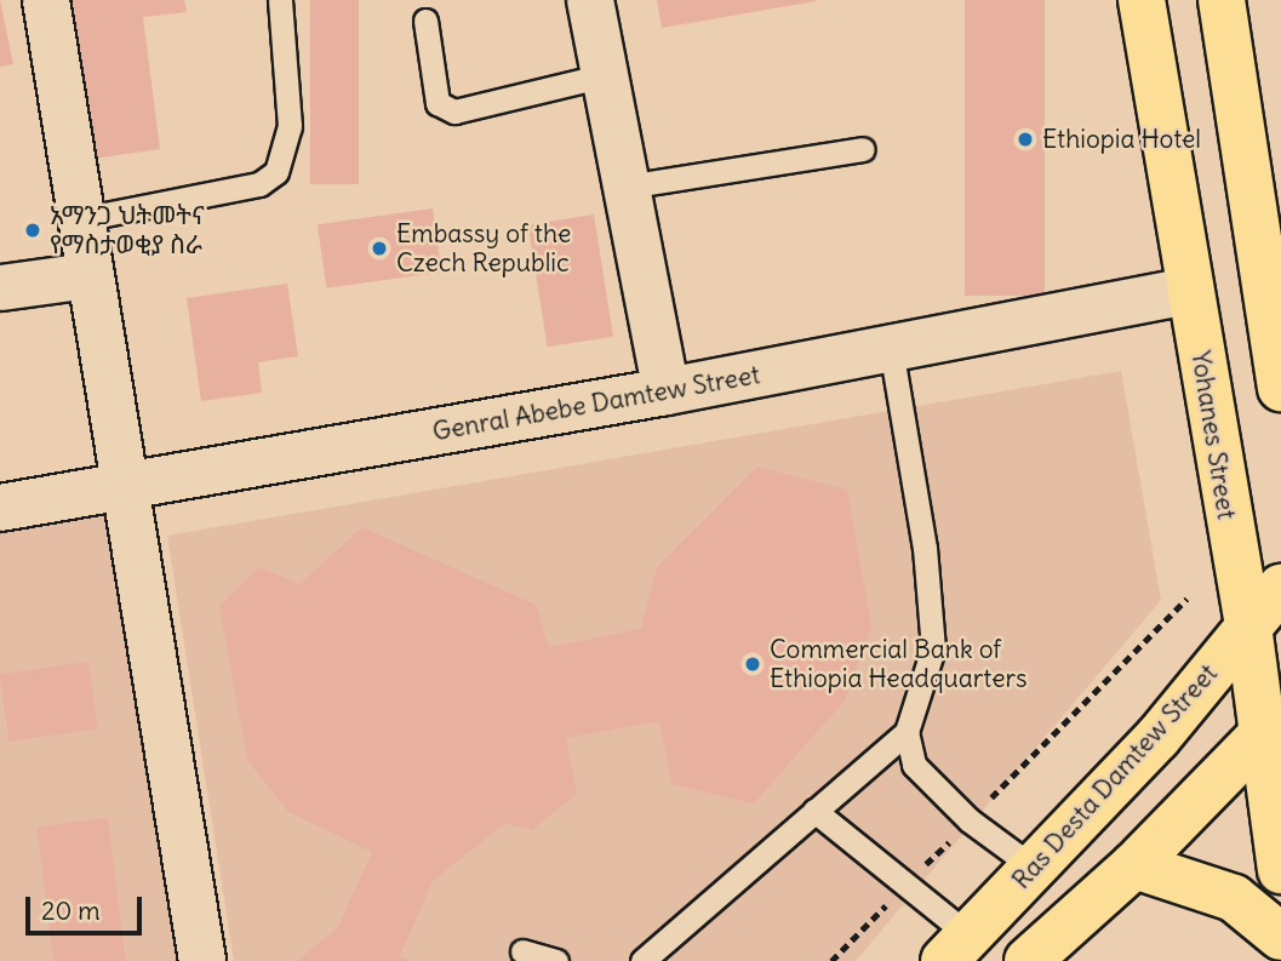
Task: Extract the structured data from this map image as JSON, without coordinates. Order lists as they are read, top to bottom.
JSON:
{
  "streets": {
    "main road": ["Genral Abebe Damtew Street", "Yohanes Street", "Ras Desta Damtew Street"]
  },
  "crossings": [
    ["Genral Abebe Damtew Street", "Yohanes Street"],
    ["Yohanes Street", "Ras Desta Damtew Street"]
  ],
  "places": [
    "Ethiopia Hotel",
    "አማንጋ ህትመትና የማስታወቂያ ስራ",
    "Embassy of the Czech Republic",
    "Commercial Bank of Ethiopia Headquarters"
  ],
  "scale_bar": "20 m"
}
